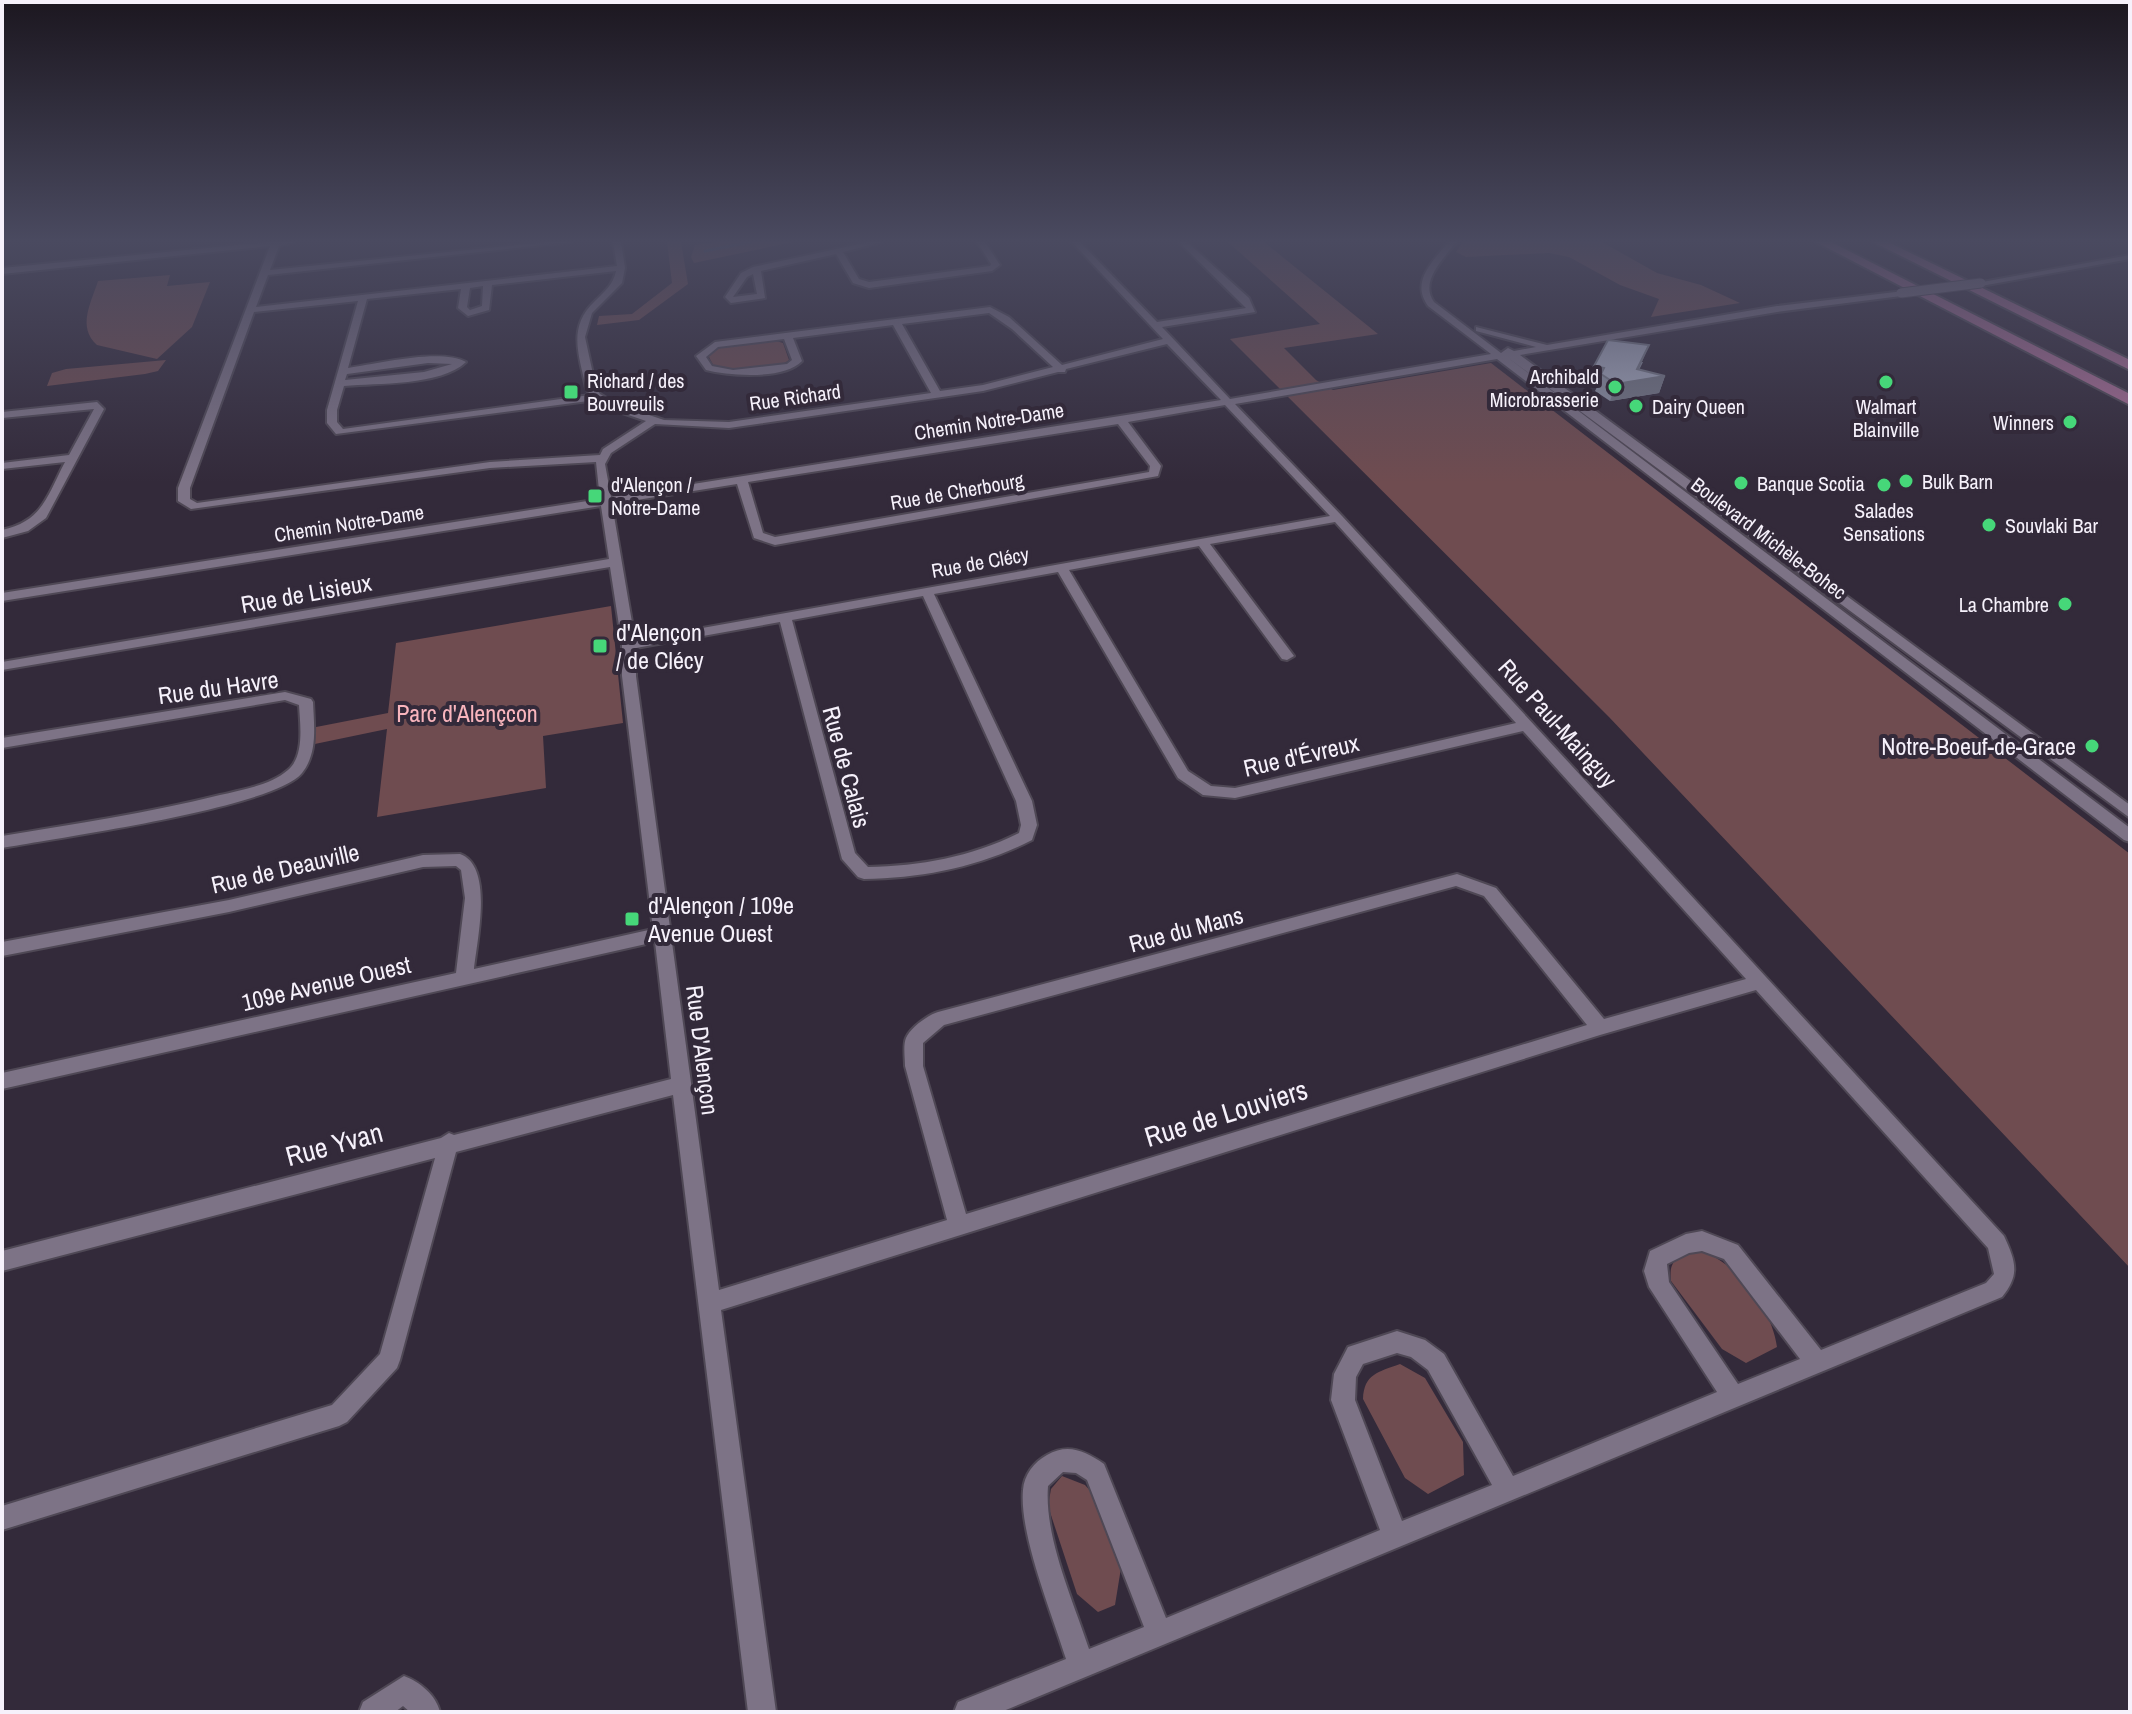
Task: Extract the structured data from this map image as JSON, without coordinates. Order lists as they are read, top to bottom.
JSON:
{
  "streets": {
    "street": [
      "Rue Richard",
      "Chemin Notre-Dame",
      "Rue de Cherbourg",
      "Boulevard Michèle-Bohec",
      "Rue de Clécy",
      "Rue de Lisieux",
      "Rue du Havre",
      "Rue Paul-Mainguy",
      "Rue d'Évreux",
      "Rue de Calais",
      "Rue de Deauville",
      "Rue du Mans",
      "109e Avenue Ouest",
      "Rue D'Alençon",
      "Rue de Louviers",
      "Rue Yvan"
    ]
  },
  "crossings": [
    ["Rue Richard", "Rue Paul-Mainguy"],
    ["Chemin Notre-Dame", "Rue de Cherbourg"],
    ["Chemin Notre-Dame", "Boulevard Michèle-Bohec"],
    ["Chemin Notre-Dame", "Rue Paul-Mainguy"],
    ["Chemin Notre-Dame", "Rue D'Alençon"],
    ["Rue de Clécy", "Rue Paul-Mainguy"],
    ["Rue de Clécy", "Rue d'Évreux"],
    ["Rue de Clécy", "Rue de Calais"],
    ["Rue de Clécy", "Rue D'Alençon"],
    ["Rue de Lisieux", "Rue D'Alençon"],
    ["Rue Paul-Mainguy", "Rue d'Évreux"],
    ["Rue Paul-Mainguy", "Rue de Louviers"],
    ["Rue de Deauville", "109e Avenue Ouest"],
    ["Rue du Mans", "Rue de Louviers"],
    ["109e Avenue Ouest", "Rue D'Alençon"],
    ["Rue D'Alençon", "Rue de Louviers"],
    ["Rue D'Alençon", "Rue Yvan"]
  ],
  "parks": ["Parc d'Alençcon"],
  "places": {
    "other": [
      "Walmart Blainville",
      "Archibald Microbrasserie",
      "Dairy Queen",
      "Winners",
      "Bulk Barn",
      "Banque Scotia",
      "Salades Sensations",
      "Souvlaki Bar",
      "La Chambre",
      "Notre-Boeuf-de-Grace"
    ],
    "transit": [
      "Richard / des Bouvreuils",
      "d'Alençon / Notre-Dame",
      "d'Alençon / de Clécy",
      "d'Alençon / 109e Avenue Ouest"
    ]
  }
}
